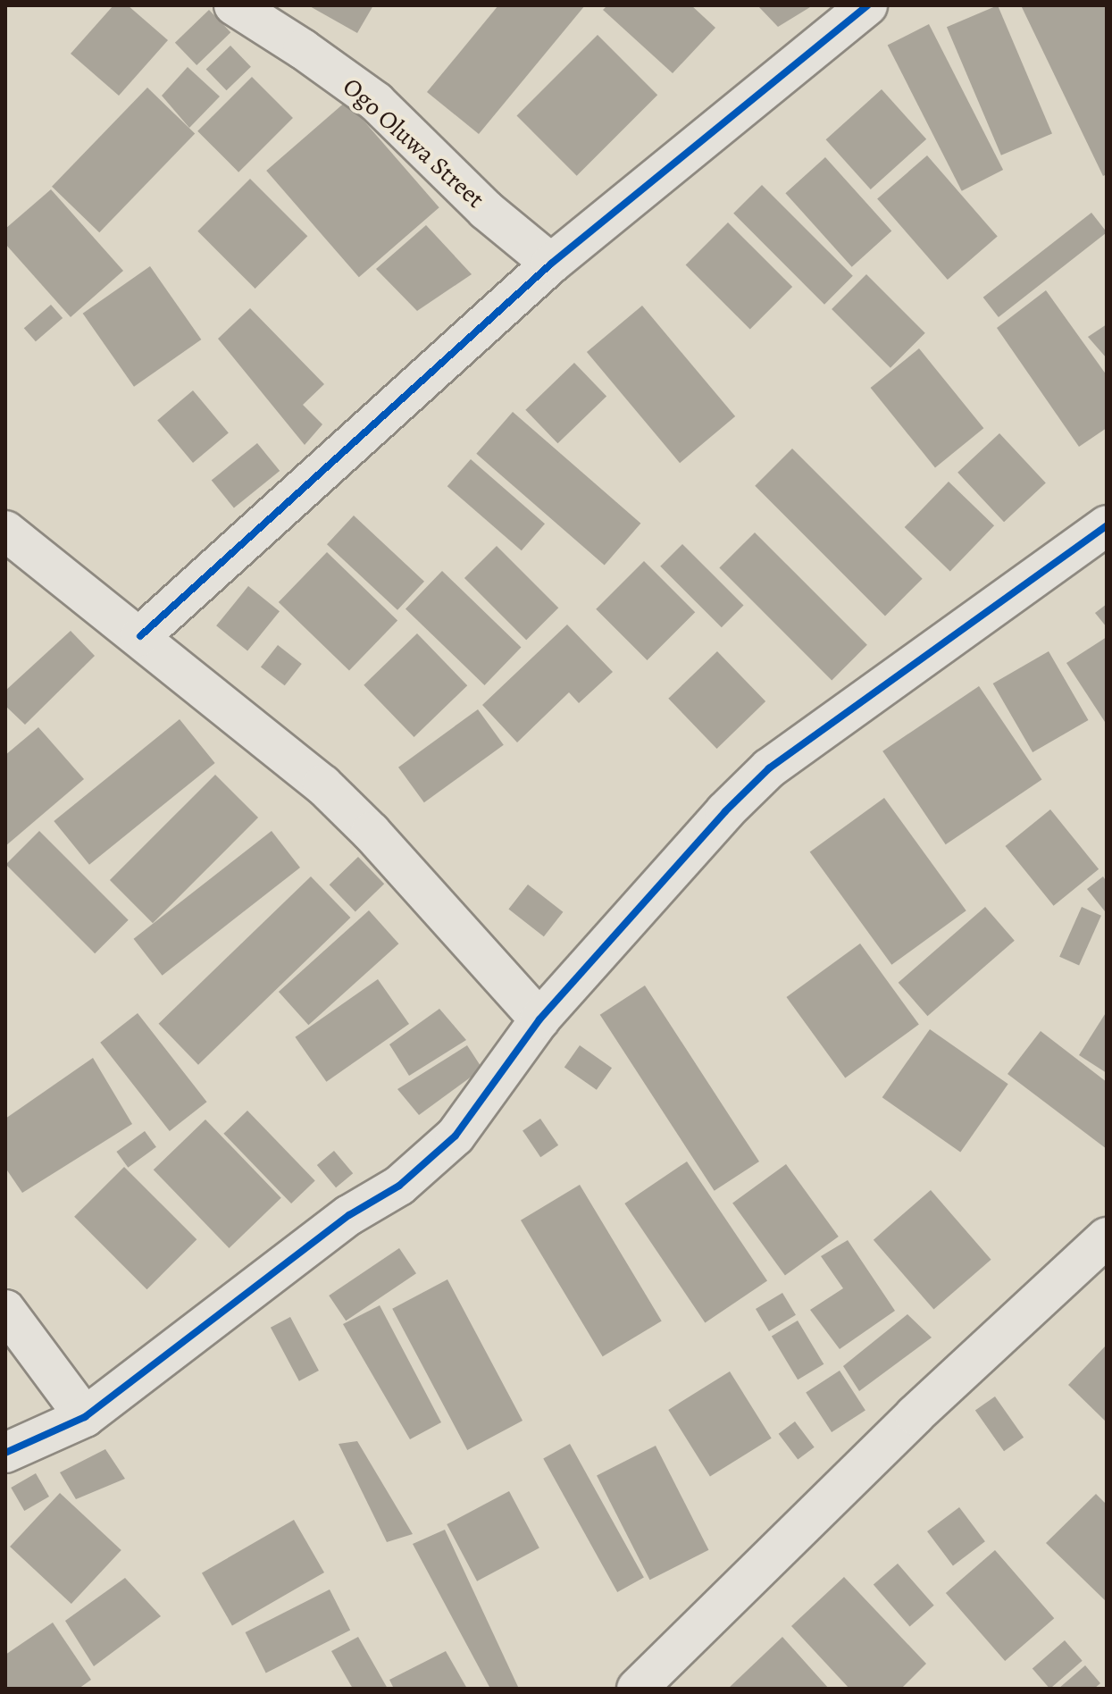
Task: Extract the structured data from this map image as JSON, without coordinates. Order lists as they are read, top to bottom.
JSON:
{
  "streets": {
    "street": ["Ogo Oluwa Street"]
  }
}
